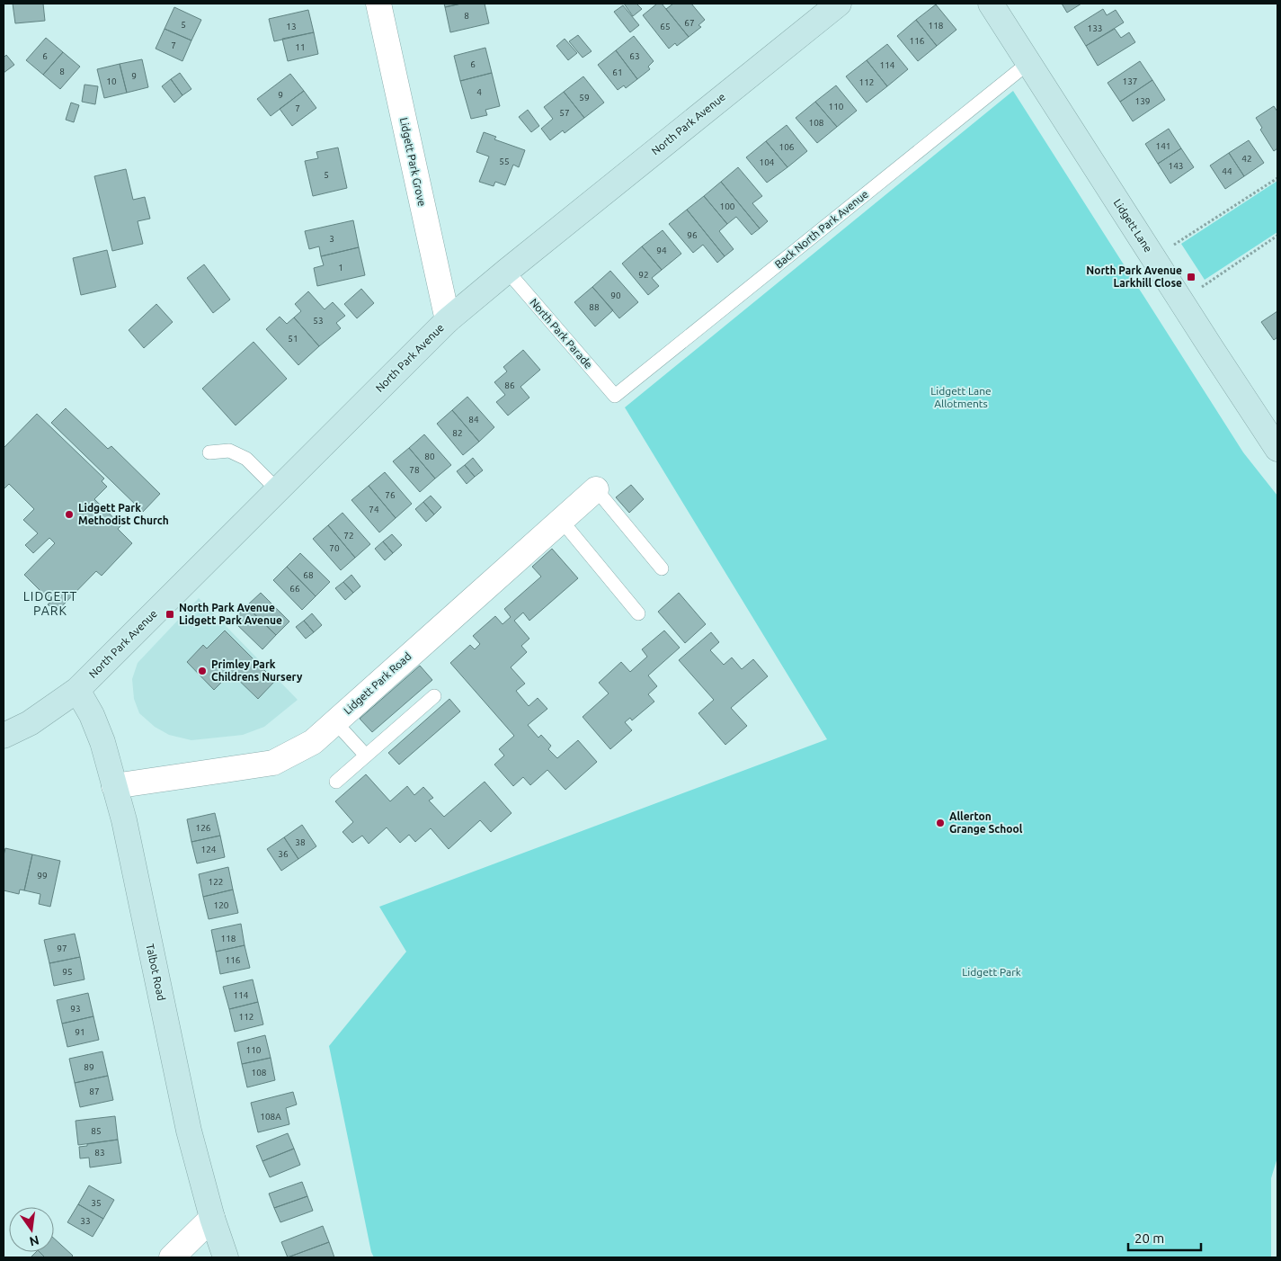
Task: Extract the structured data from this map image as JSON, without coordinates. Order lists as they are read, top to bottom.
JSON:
{
  "streets": {
    "street": [
      "North Park Avenue",
      "Lidgett Park Grove",
      "Lidgett Lane",
      "Lidgett Park Road",
      "Talbot Road"
    ],
    "lane": ["Back North Park Avenue", "North Park Parade"]
  },
  "crossings": [
    ["North Park Avenue", "Lidgett Park Grove"],
    ["North Park Avenue", "North Park Parade"],
    ["North Park Avenue", "Talbot Road"],
    ["Lidgett Lane", "Back North Park Avenue"],
    ["Back North Park Avenue", "North Park Parade"],
    ["Lidgett Park Road", "Talbot Road"]
  ],
  "districts": ["LIDGETT PARK"],
  "parks": ["Lidgett Lane Allotments", "Lidgett Park"],
  "places": {
    "transit": ["North Park Avenue Larkhill Close", "North Park Avenue Lidgett Park Avenue"],
    "other": ["Lidgett Park Methodist Church", "Primley Park Childrens Nursery", "Allerton Grange School"]
  },
  "house_numbers": [
    "8",
    "67",
    "5",
    "118",
    "13",
    "65",
    "133",
    "116",
    "7",
    "11",
    "6",
    "63",
    "6",
    "114",
    "8",
    "61",
    "9",
    "10",
    "137",
    "112",
    "4",
    "9",
    "59",
    "139",
    "110",
    "7",
    "57",
    "108",
    "141",
    "106",
    "42",
    "55",
    "104",
    "143",
    "44",
    "5",
    "100",
    "96",
    "3",
    "94",
    "1",
    "92",
    "90",
    "88",
    "53",
    "51",
    "86",
    "84",
    "82",
    "80",
    "78",
    "76",
    "74",
    "72",
    "70",
    "68",
    "66",
    "126",
    "38",
    "124",
    "36",
    "99",
    "122",
    "120",
    "118",
    "97",
    "116",
    "95",
    "114",
    "93",
    "112",
    "91",
    "110",
    "89",
    "108",
    "87",
    "108A",
    "85",
    "83",
    "35",
    "33"
  ],
  "scale_bar": "20 m",
  "north": "bottom"
}
